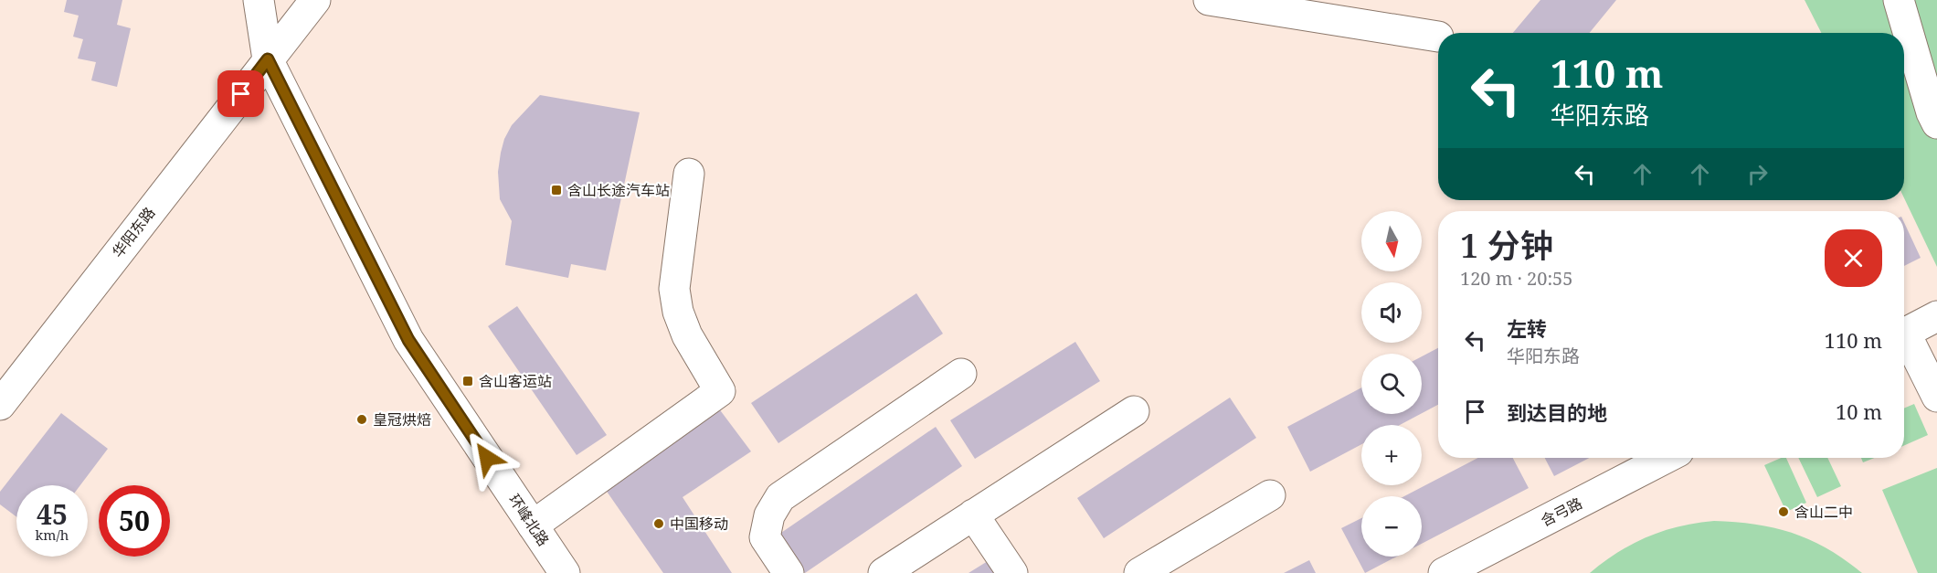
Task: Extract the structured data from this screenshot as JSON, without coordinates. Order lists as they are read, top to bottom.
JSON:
{
  "streets": {
    "main road": ["华阳东路", "含弓路", "环峰北路"]
  },
  "crossings": [
    ["华阳东路", "环峰北路"]
  ],
  "places": {
    "transit": ["含山长途汽车站", "含山客运站"],
    "other": ["皇冠烘焙", "含山二中", "中国移动"]
  },
  "north": "bottom",
  "page": {
    "turn": ["110 m", "华阳东路"],
    "map_buttons": ["+", "−"],
    "heading": ["1 分钟", "120 m · 20:55"],
    "list": [
      {
        "name": "左转",
        "note": "华阳东路",
        "value": "110 m"
      },
      {
        "name": "到达目的地",
        "value": "10 m"
      }
    ],
    "speed": "45 km/h",
    "limit": "50"
  }
}
